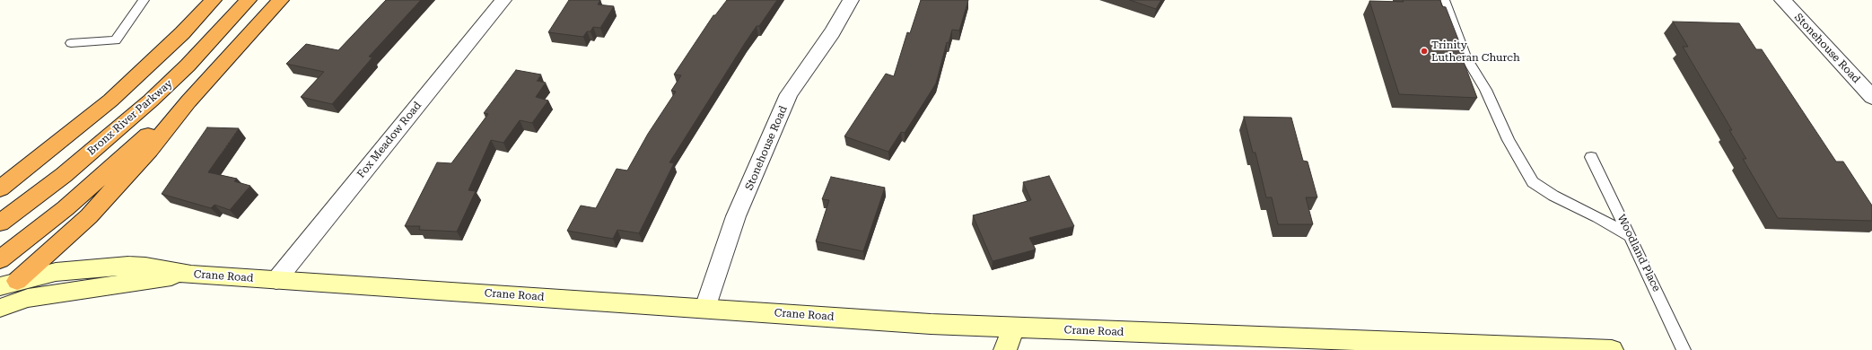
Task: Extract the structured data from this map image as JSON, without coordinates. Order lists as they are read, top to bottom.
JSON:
{
  "streets": {
    "highway": ["Bronx River Parkway"],
    "street": ["Stonehouse Road", "Fox Meadow Road", "Crane Road"],
    "lane": ["Woodland Place"]
  },
  "crossings": [
    ["Stonehouse Road", "Crane Road"],
    ["Fox Meadow Road", "Crane Road"]
  ],
  "places": ["Trinity Lutheran Church"]
}
